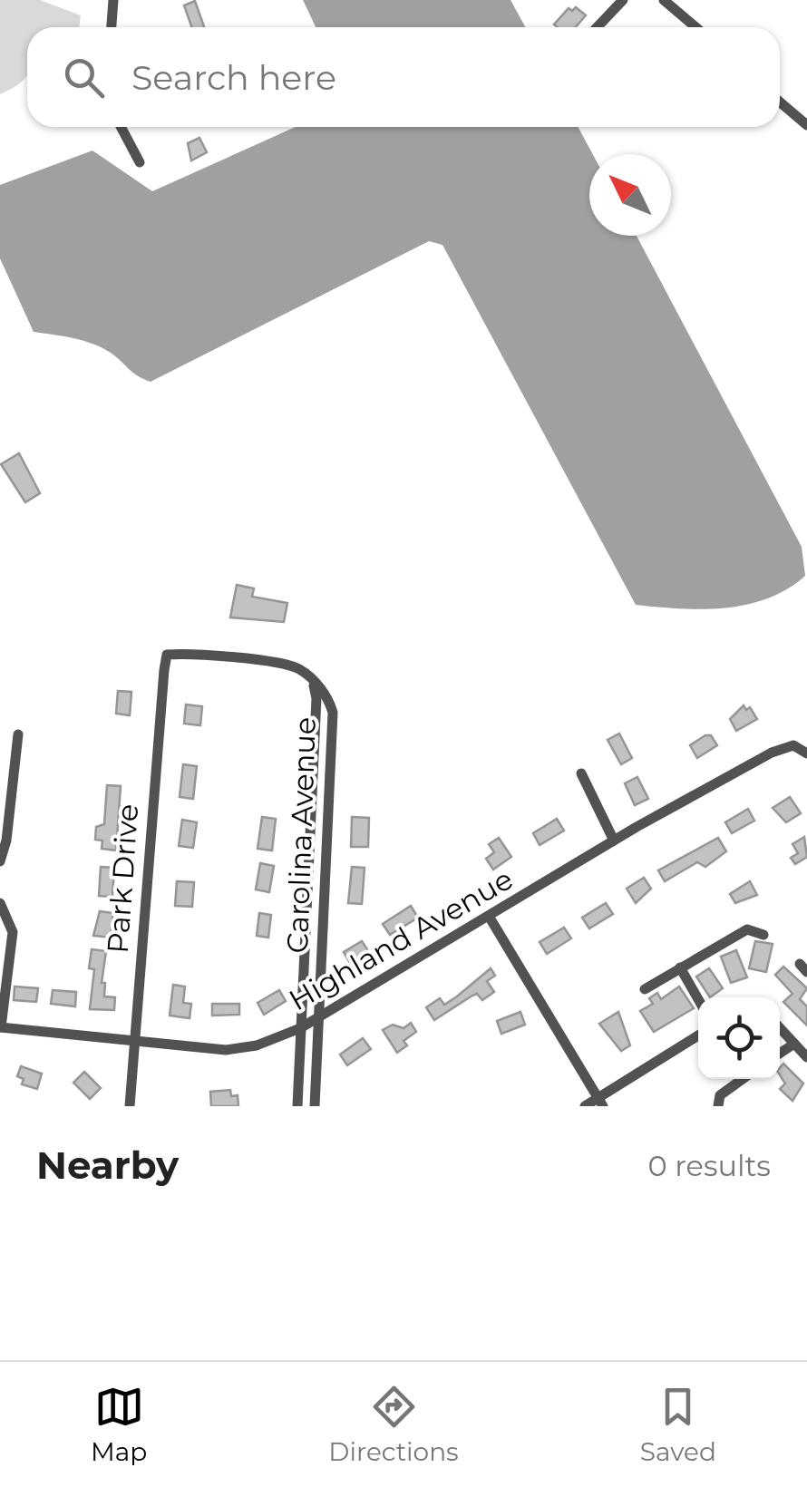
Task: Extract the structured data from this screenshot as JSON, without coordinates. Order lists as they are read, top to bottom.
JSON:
{
  "streets": {
    "street": ["Carolina Avenue", "Park Drive", "Highland Avenue"]
  },
  "crossings": [
    ["Carolina Avenue", "Park Drive"],
    ["Carolina Avenue", "Highland Avenue"],
    ["Park Drive", "Highland Avenue"]
  ],
  "north": "top left",
  "page": {
    "search": "Search here",
    "heading": ["Nearby", "0 results"],
    "nav": ["Map", "Directions", "Saved"]
  }
}
